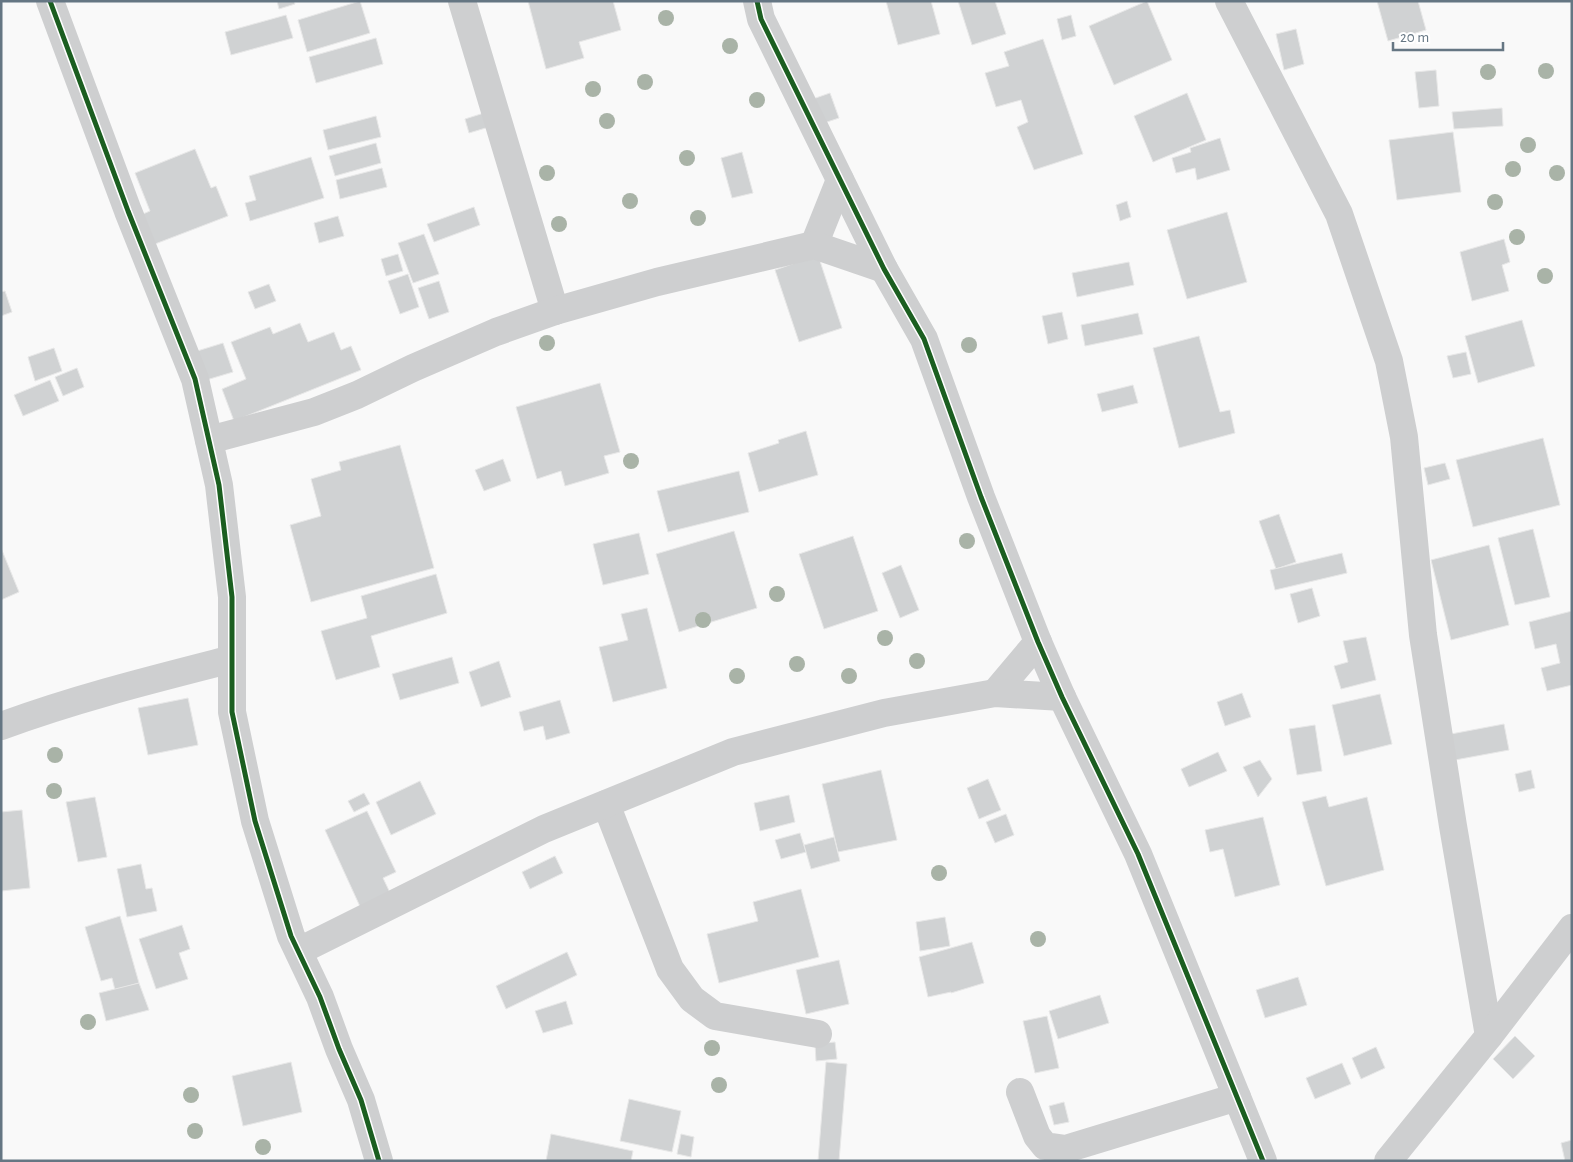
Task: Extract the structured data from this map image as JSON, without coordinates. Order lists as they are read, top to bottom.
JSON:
{
  "scale_bar": "20 m"
}
